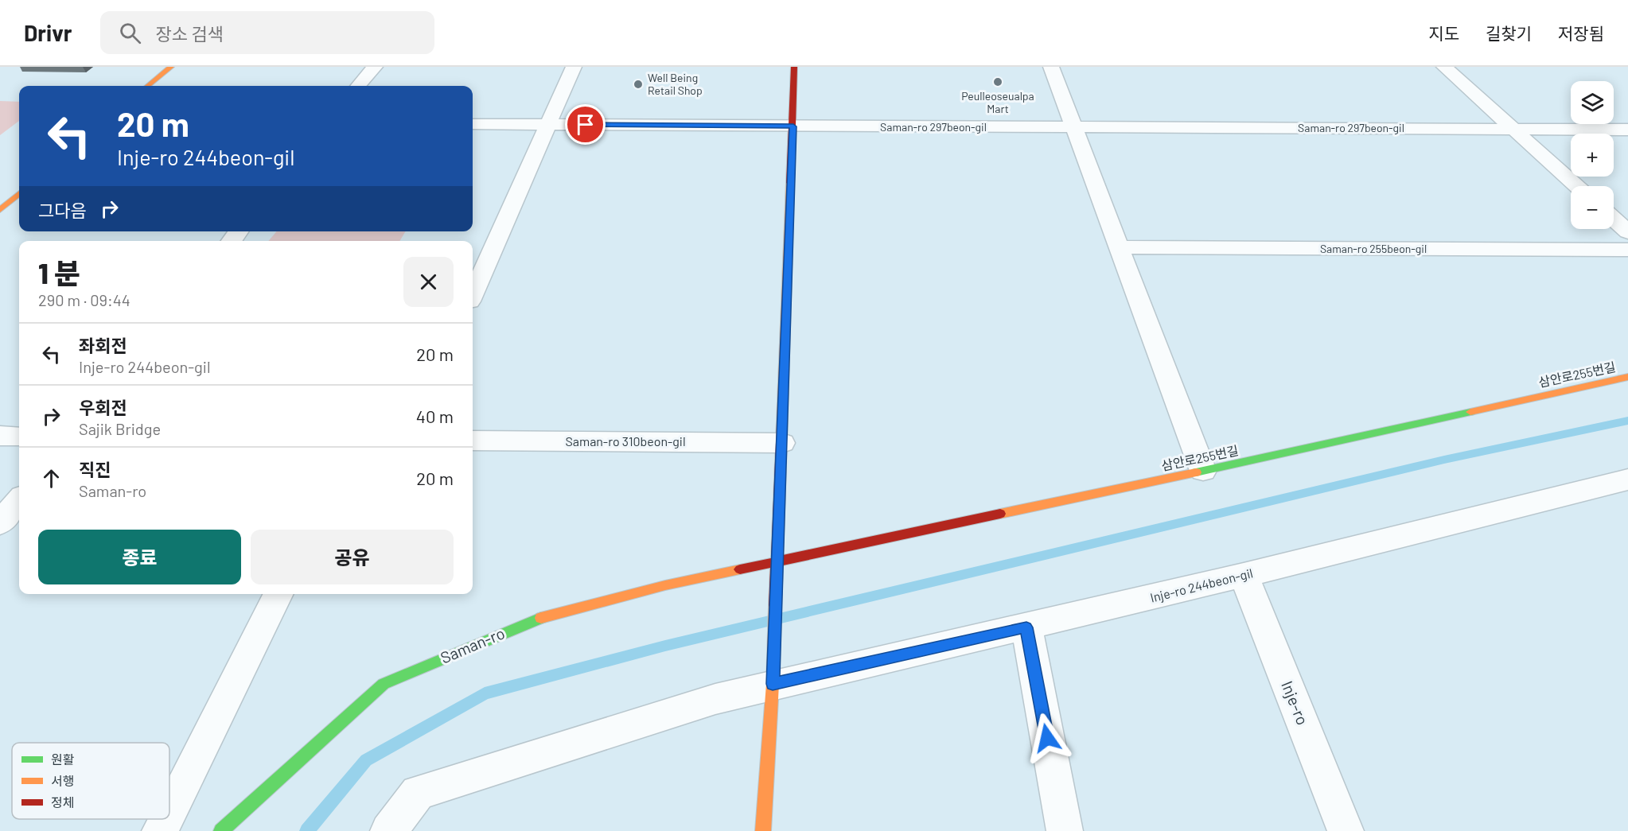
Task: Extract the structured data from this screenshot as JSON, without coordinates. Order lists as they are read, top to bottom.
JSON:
{
  "streets": {
    "street": [
      "Saman-ro 297beon-gil",
      "Saman-ro 255beon-gil",
      "삼안로255번길",
      "Saman-ro 310beon-gil",
      "Inje-ro 244beon-gil",
      "Saman-ro",
      "Inje-ro"
    ]
  },
  "crossings": [
    ["삼안로255번길", "Saman-ro"],
    ["Inje-ro 244beon-gil", "Inje-ro"]
  ],
  "places": ["Peulleoseualpa Mart", "Well Being Retail Shop"],
  "legend": ["원활", "서행", "정체"],
  "page": {
    "header": "Drivr",
    "search": "장소 검색",
    "nav": ["지도", "길찾기", "저장됨"],
    "map_buttons": ["+", "−"],
    "turn": ["20 m", "Inje-ro 244beon-gil"],
    "then": "그다음",
    "heading": ["1 분", "290 m · 09:44"],
    "list": [
      {
        "name": "좌회전",
        "note": "Inje-ro 244beon-gil",
        "value": "20 m"
      },
      {
        "name": "우회전",
        "note": "Sajik Bridge",
        "value": "40 m"
      },
      {
        "name": "직진",
        "note": "Saman-ro",
        "value": "20 m"
      }
    ],
    "buttons": ["종료", "공유"]
  }
}
